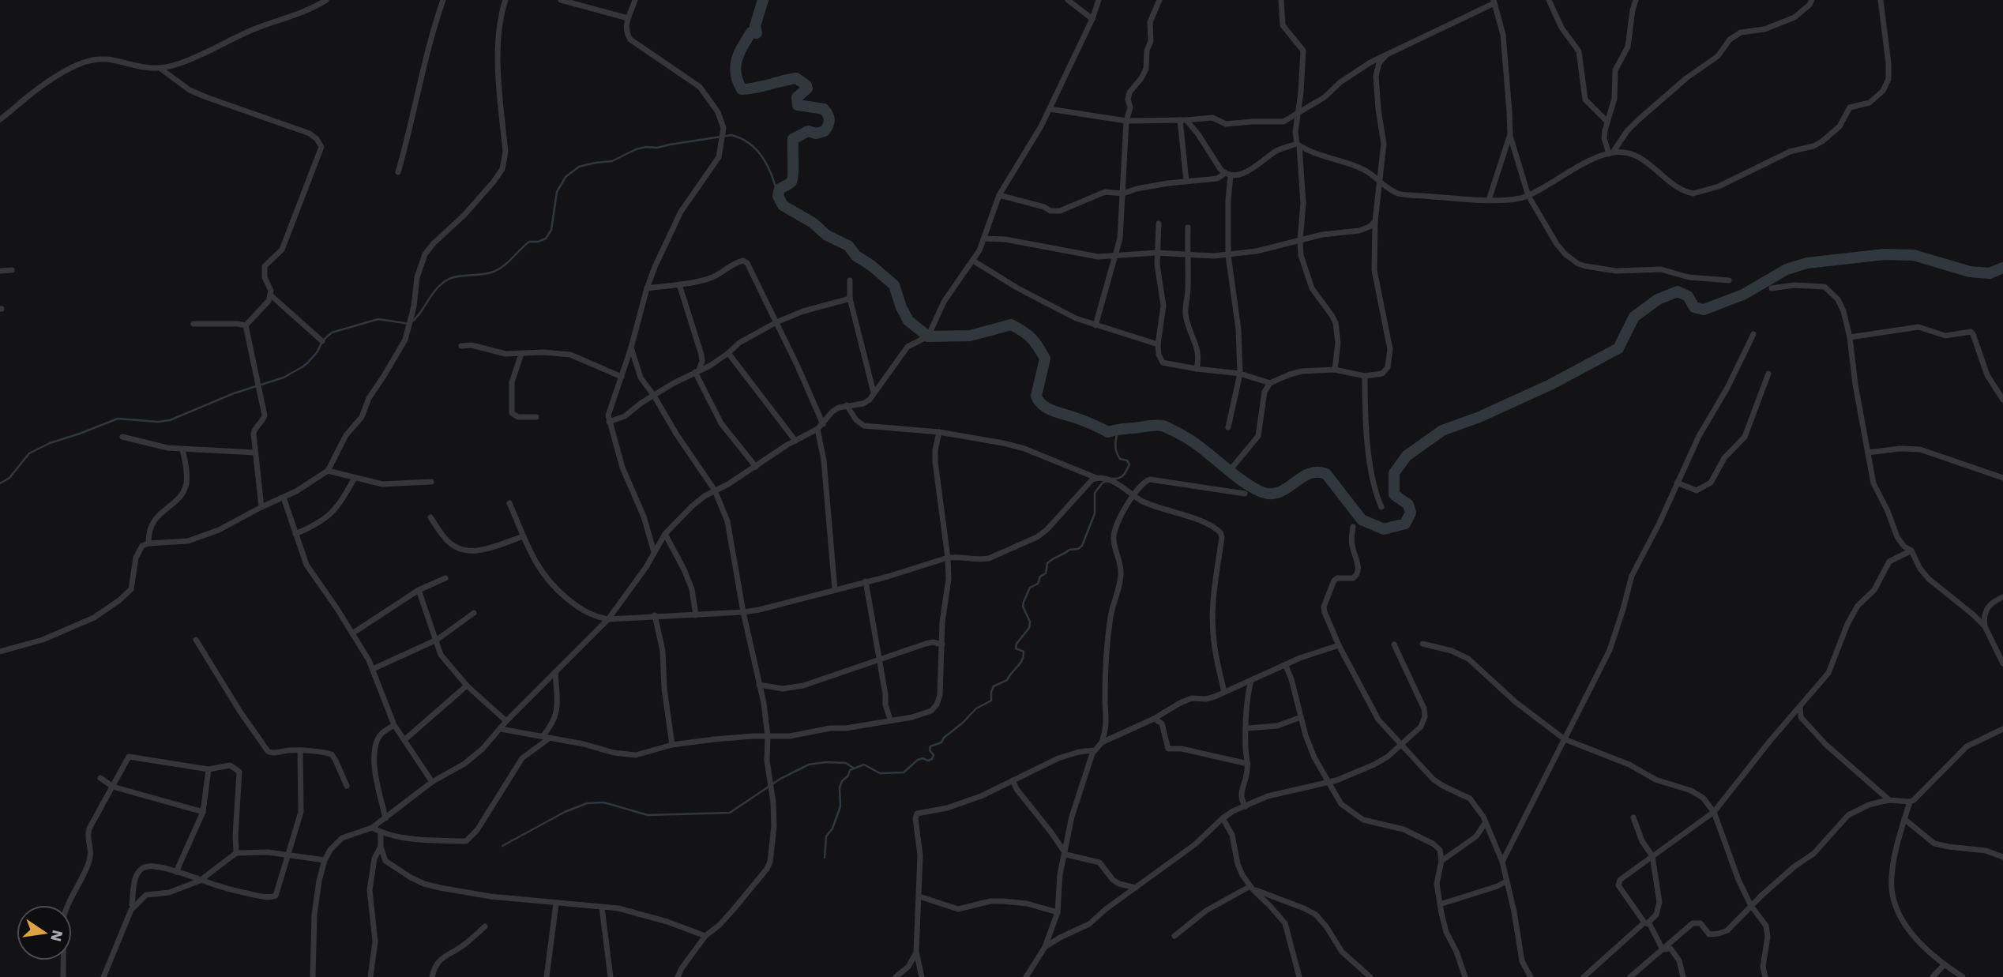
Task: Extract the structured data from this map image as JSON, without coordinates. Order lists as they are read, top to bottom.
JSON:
{
  "north": "right"
}
